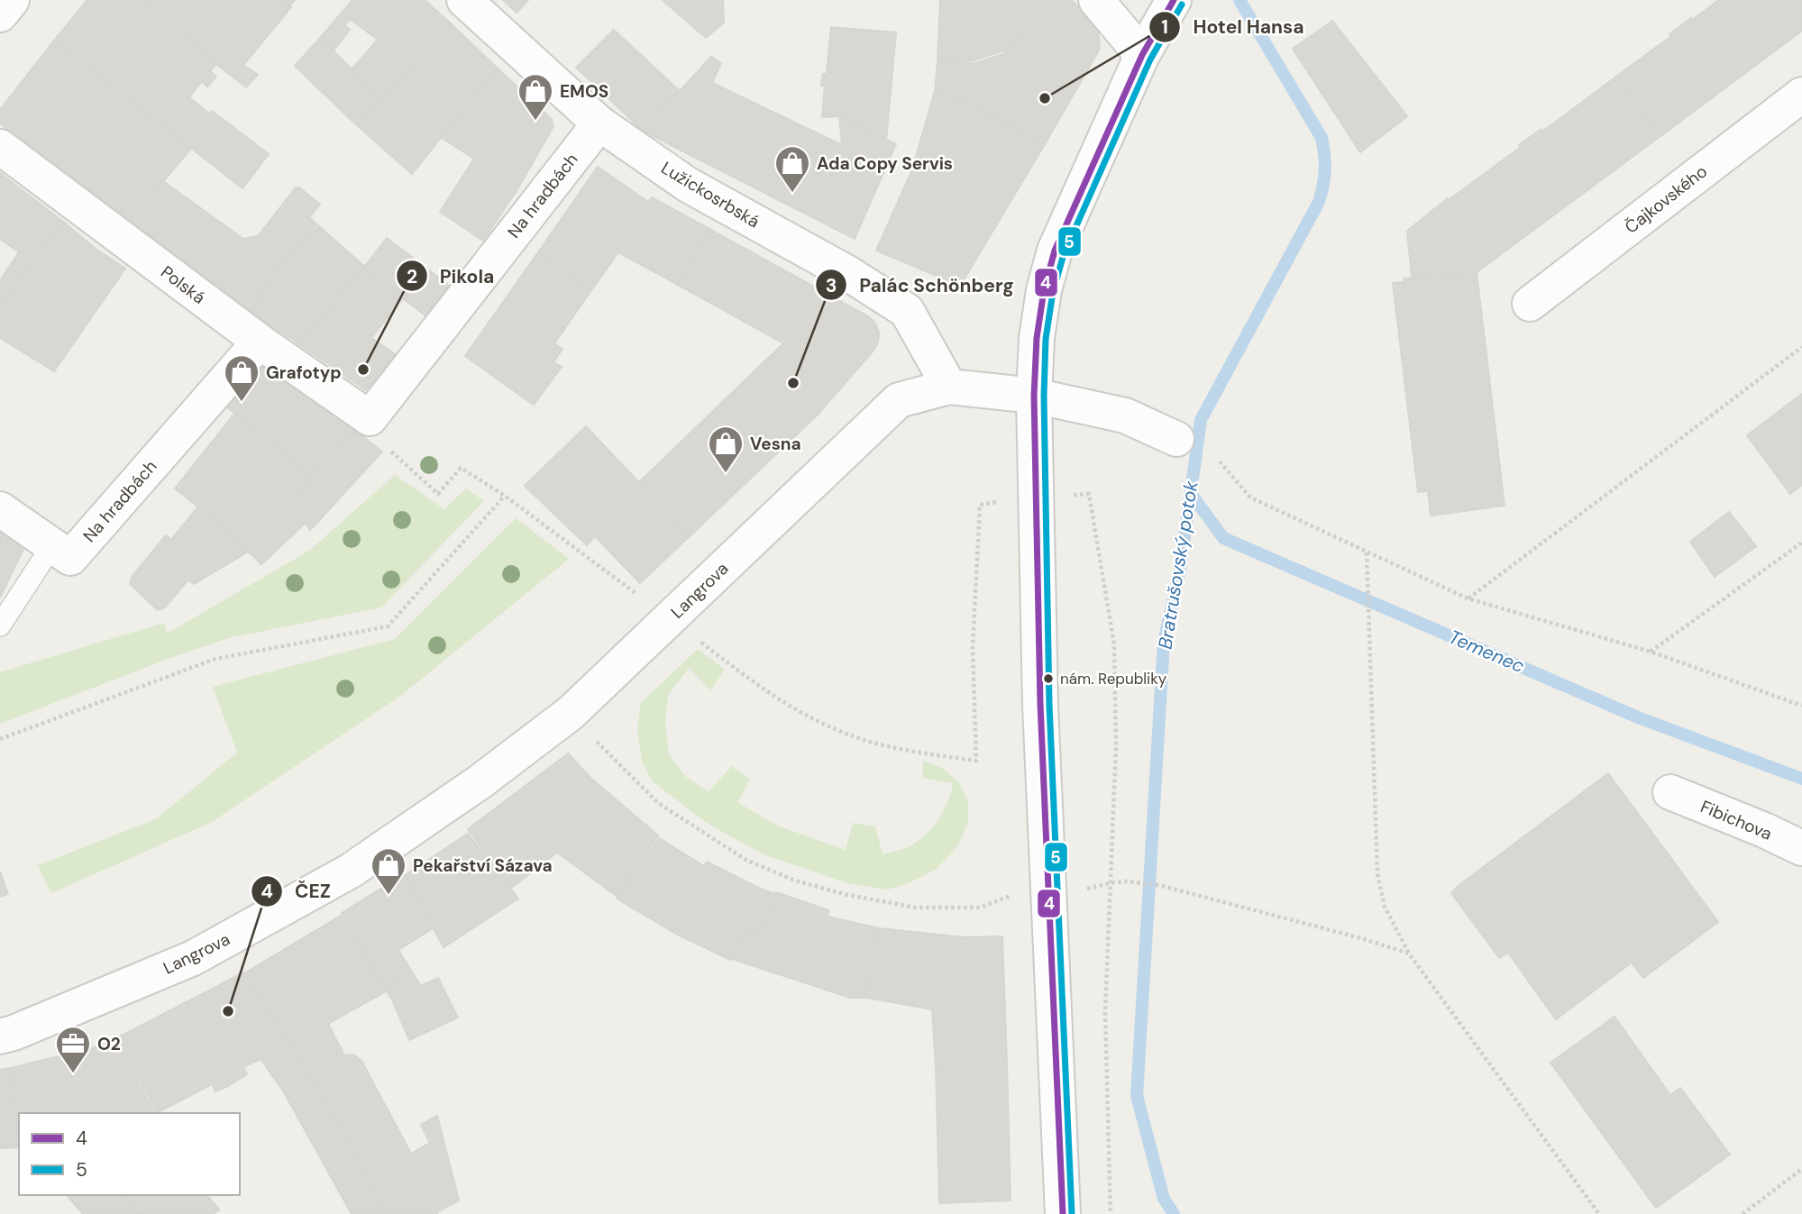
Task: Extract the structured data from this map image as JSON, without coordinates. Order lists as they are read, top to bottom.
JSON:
{
  "streets": {
    "street": [
      "Lužickosrbská",
      "Na hradbách",
      "Čajkovského",
      "Polská",
      "Langrova",
      "Fibichova"
    ]
  },
  "crossings": [
    ["Lužickosrbská", "Na hradbách"],
    ["Lužickosrbská", "Langrova"],
    ["Na hradbách", "Polská"]
  ],
  "water": ["Bratrušovský potok", "Temenec"],
  "places": {
    "other": [
      "Hotel Hansa",
      "Pikola",
      "Palác Schönberg",
      "nám. Republiky",
      "ČEZ"
    ],
    "shop": [
      "EMOS",
      "Ada Copy Servis",
      "Grafotyp",
      "Vesna",
      "Pekařství Sázava"
    ],
    "office": ["O2"]
  },
  "lines": ["transit line 4", "transit line 5"],
  "legend": ["4", "5"]
}
